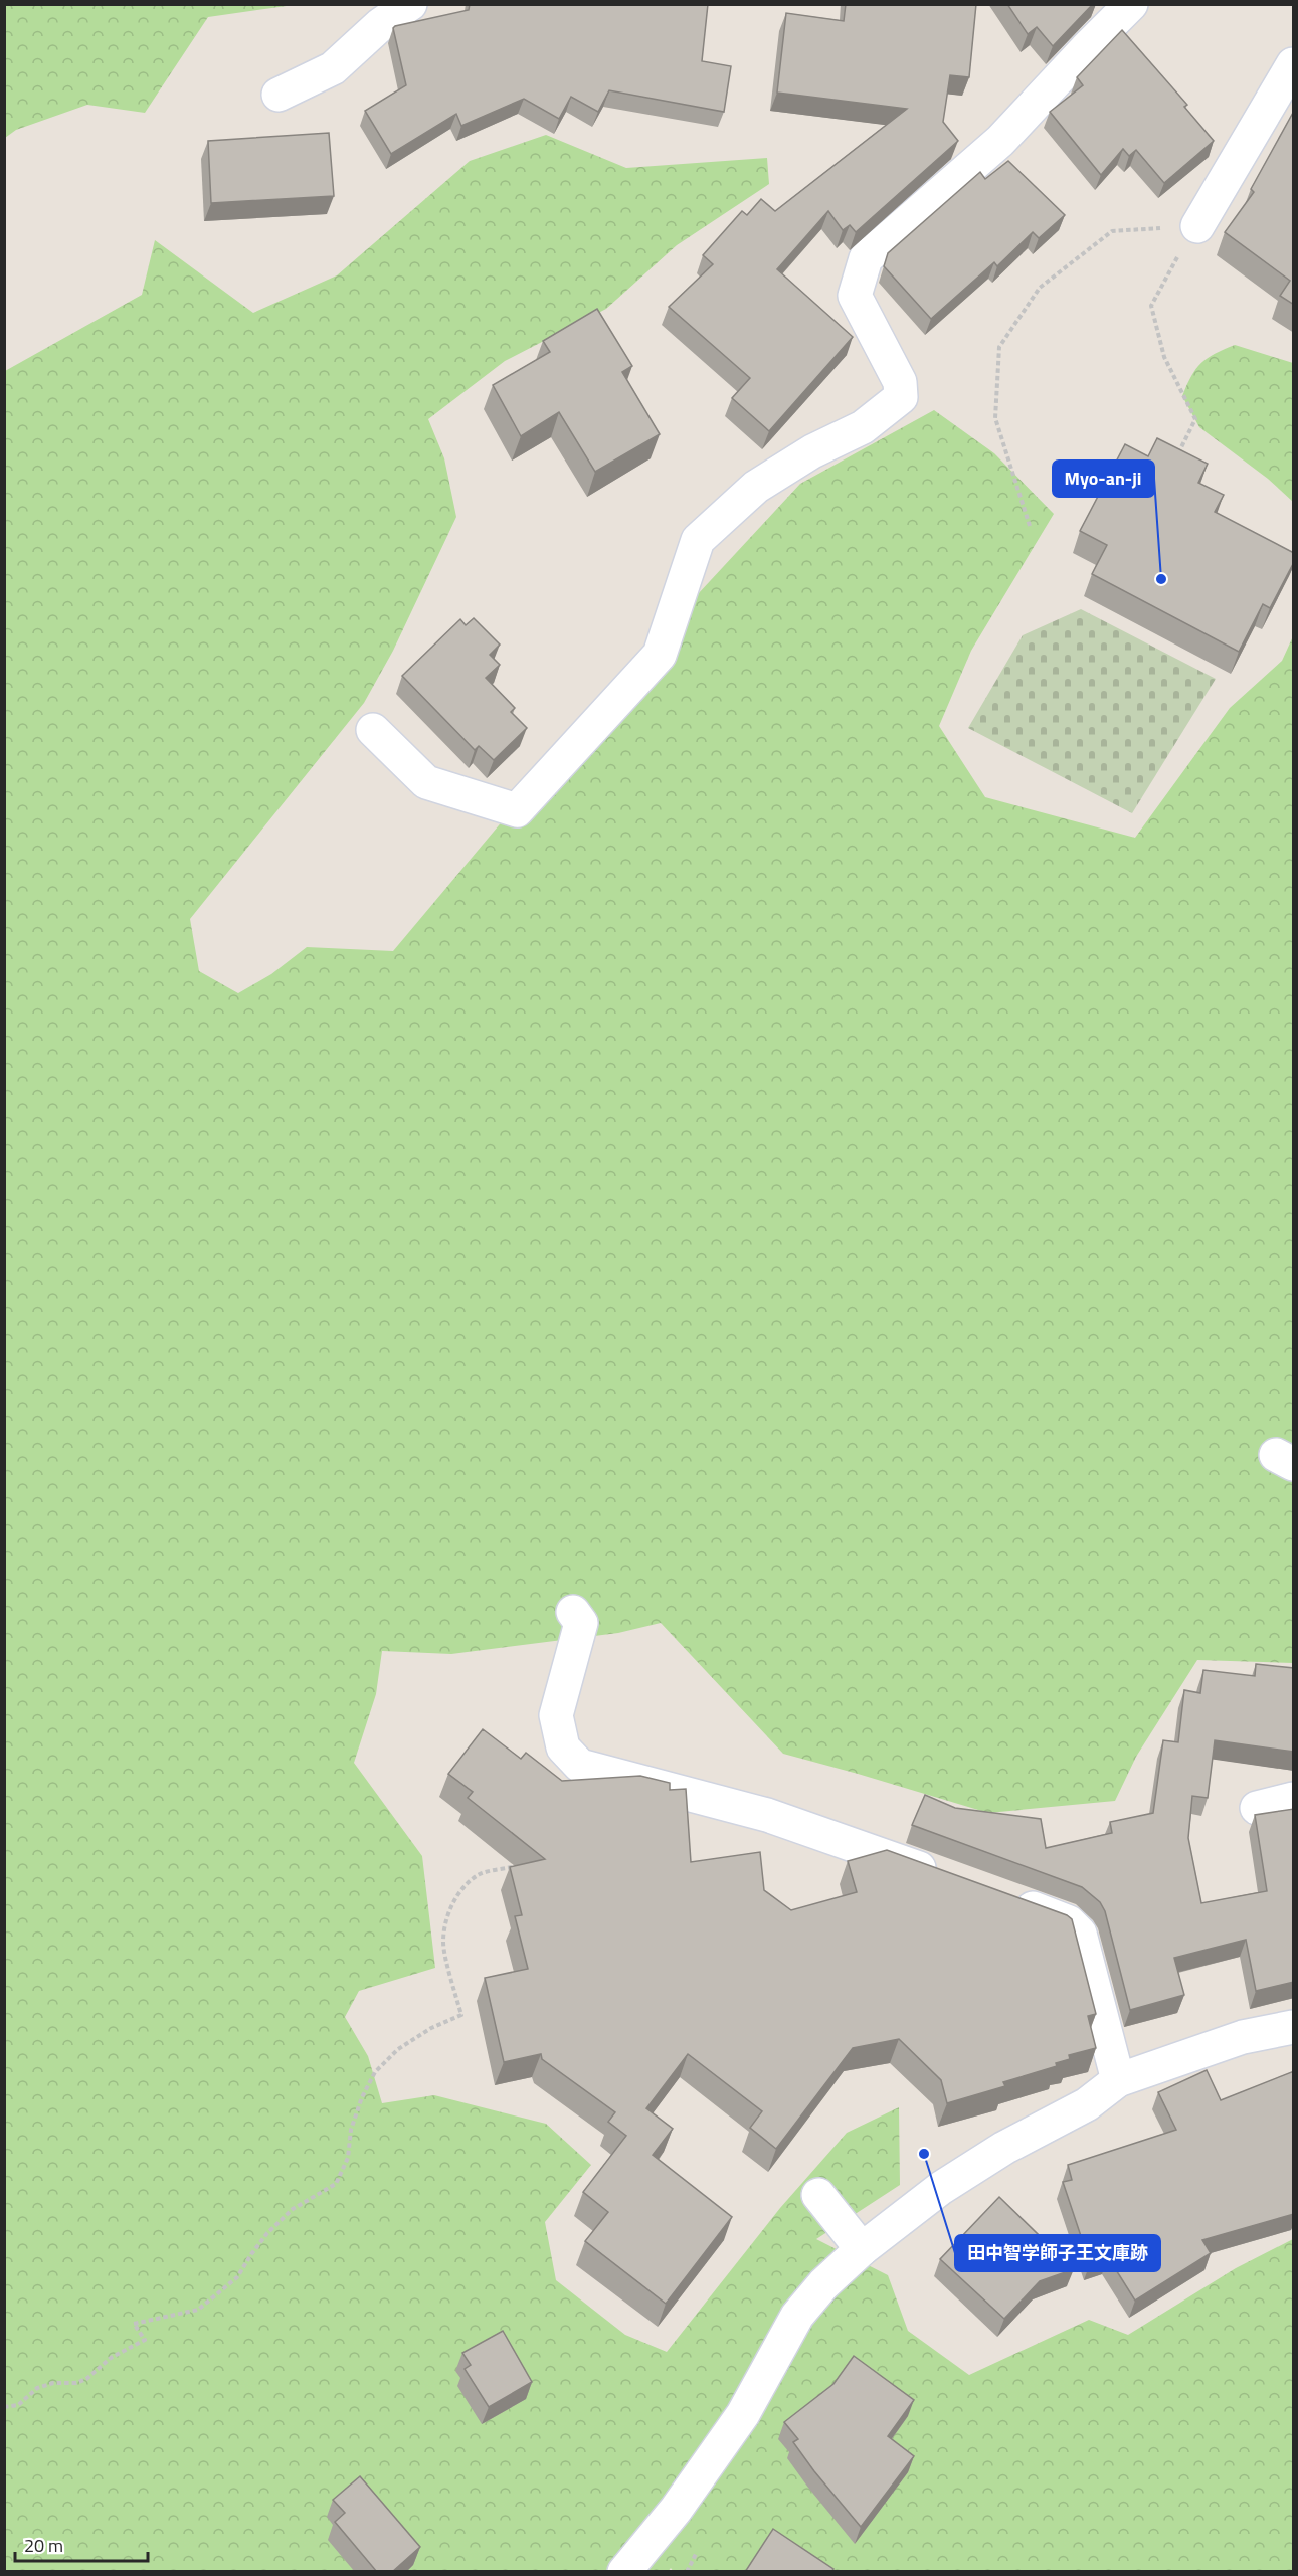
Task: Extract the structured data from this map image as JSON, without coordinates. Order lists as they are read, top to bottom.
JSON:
{
  "places": ["Myo-an-ji", "田中智学師子王文庫跡"],
  "scale_bar": "20 m"
}
